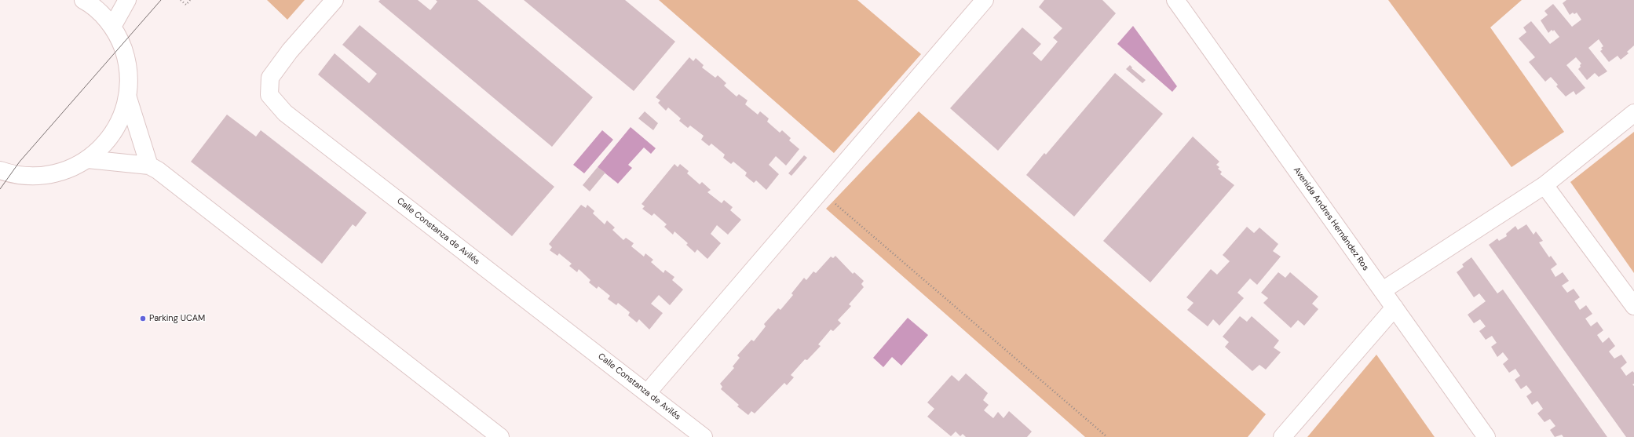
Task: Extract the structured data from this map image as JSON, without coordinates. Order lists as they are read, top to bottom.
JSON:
{
  "streets": {
    "street": ["Avenida Andres Hernández Ros", "Calle Constanza de Avilés"]
  },
  "places": ["Parking UCAM"]
}
